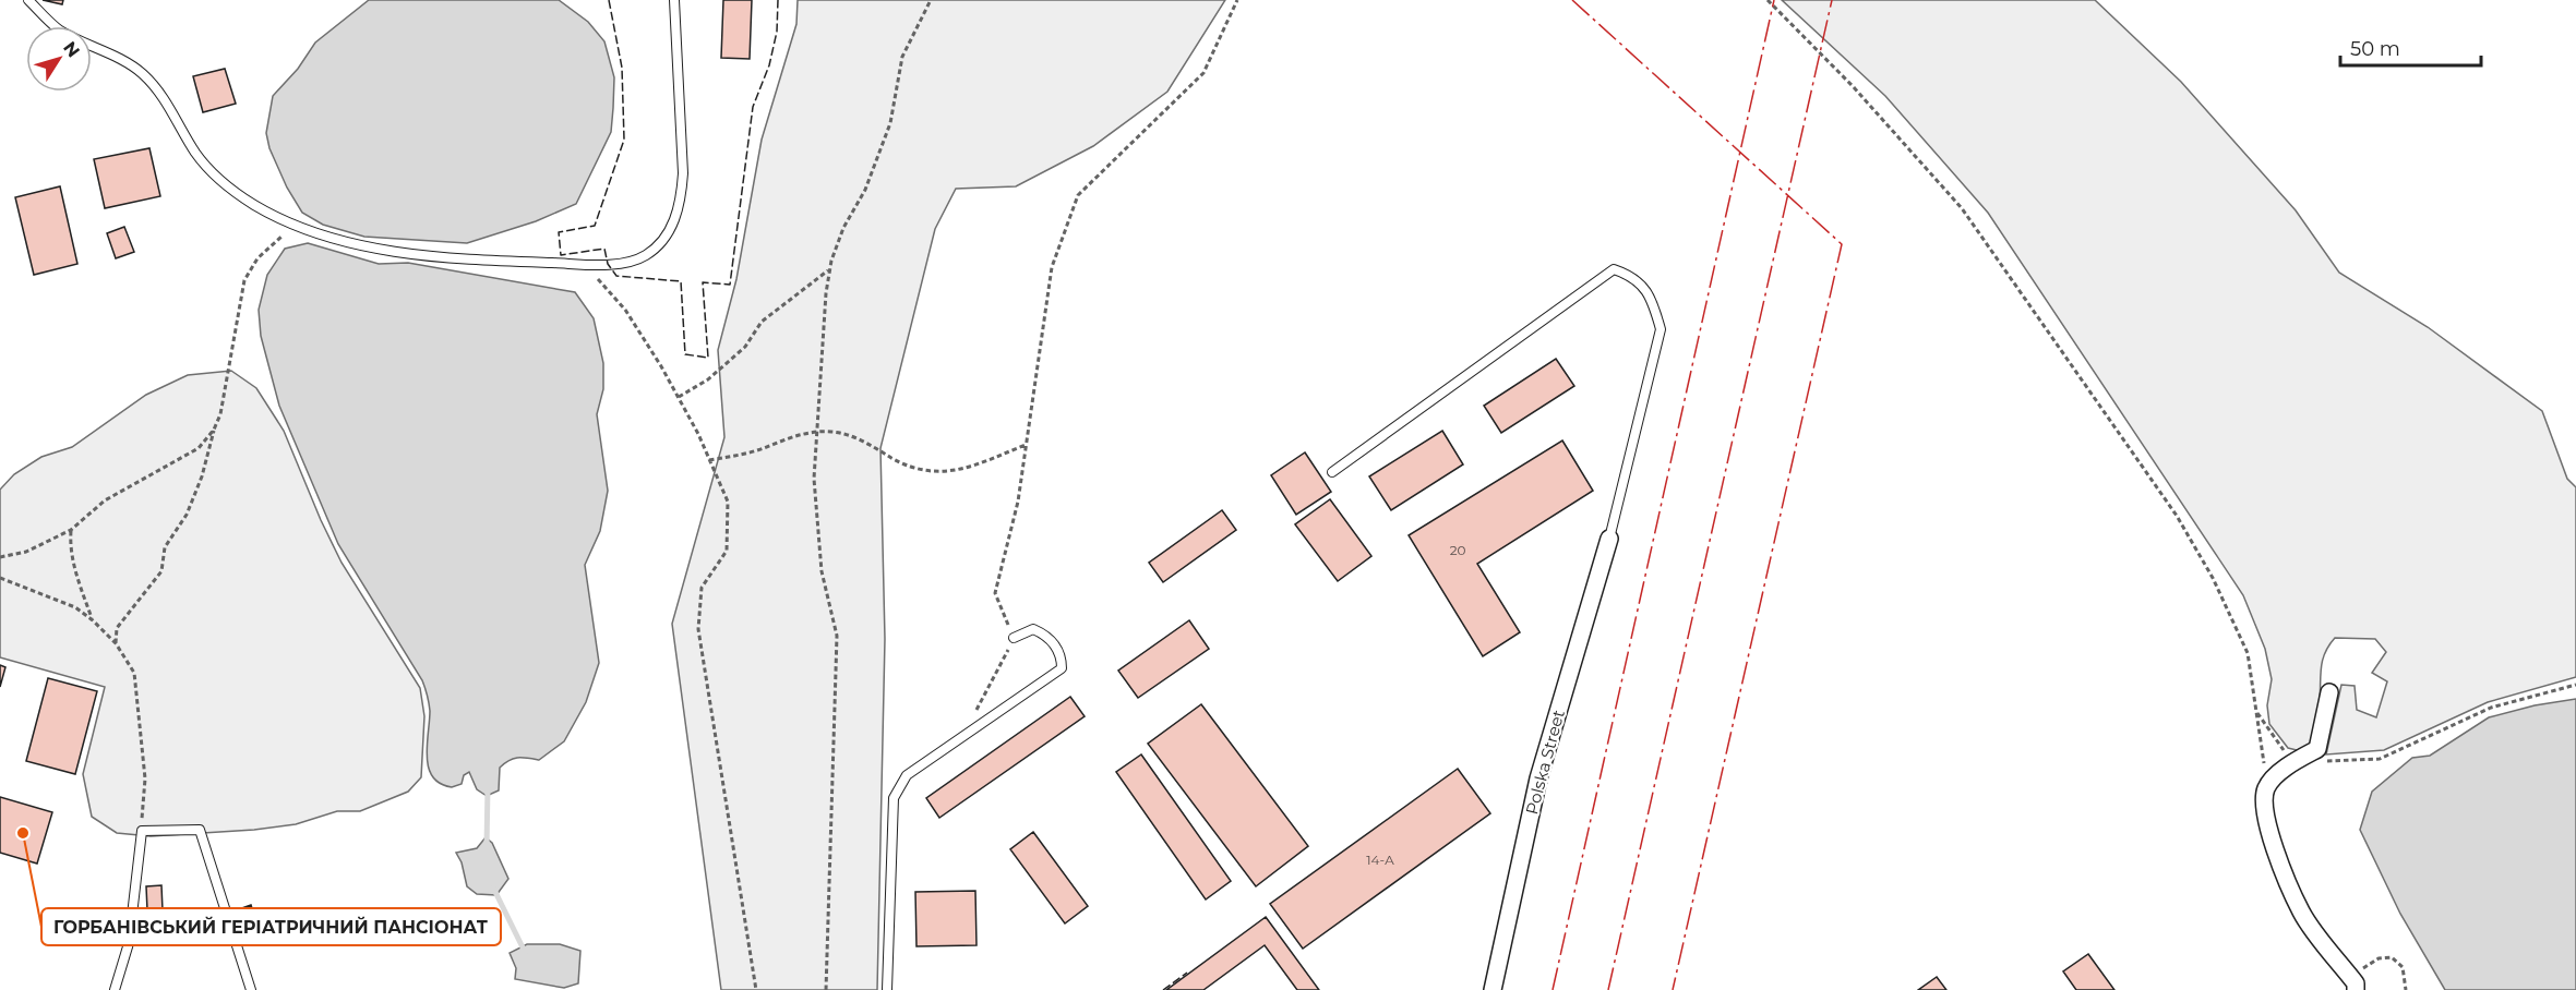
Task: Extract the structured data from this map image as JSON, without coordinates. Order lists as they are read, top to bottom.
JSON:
{
  "streets": {
    "street": ["Polska Street"]
  },
  "places": ["ГОРБАНІВСЬКИЙ ГЕРІАТРИЧНИЙ ПАНСІОНАТ"],
  "house_numbers": ["20", "14-А"],
  "scale_bar": "50 m",
  "north": "top right"
}
